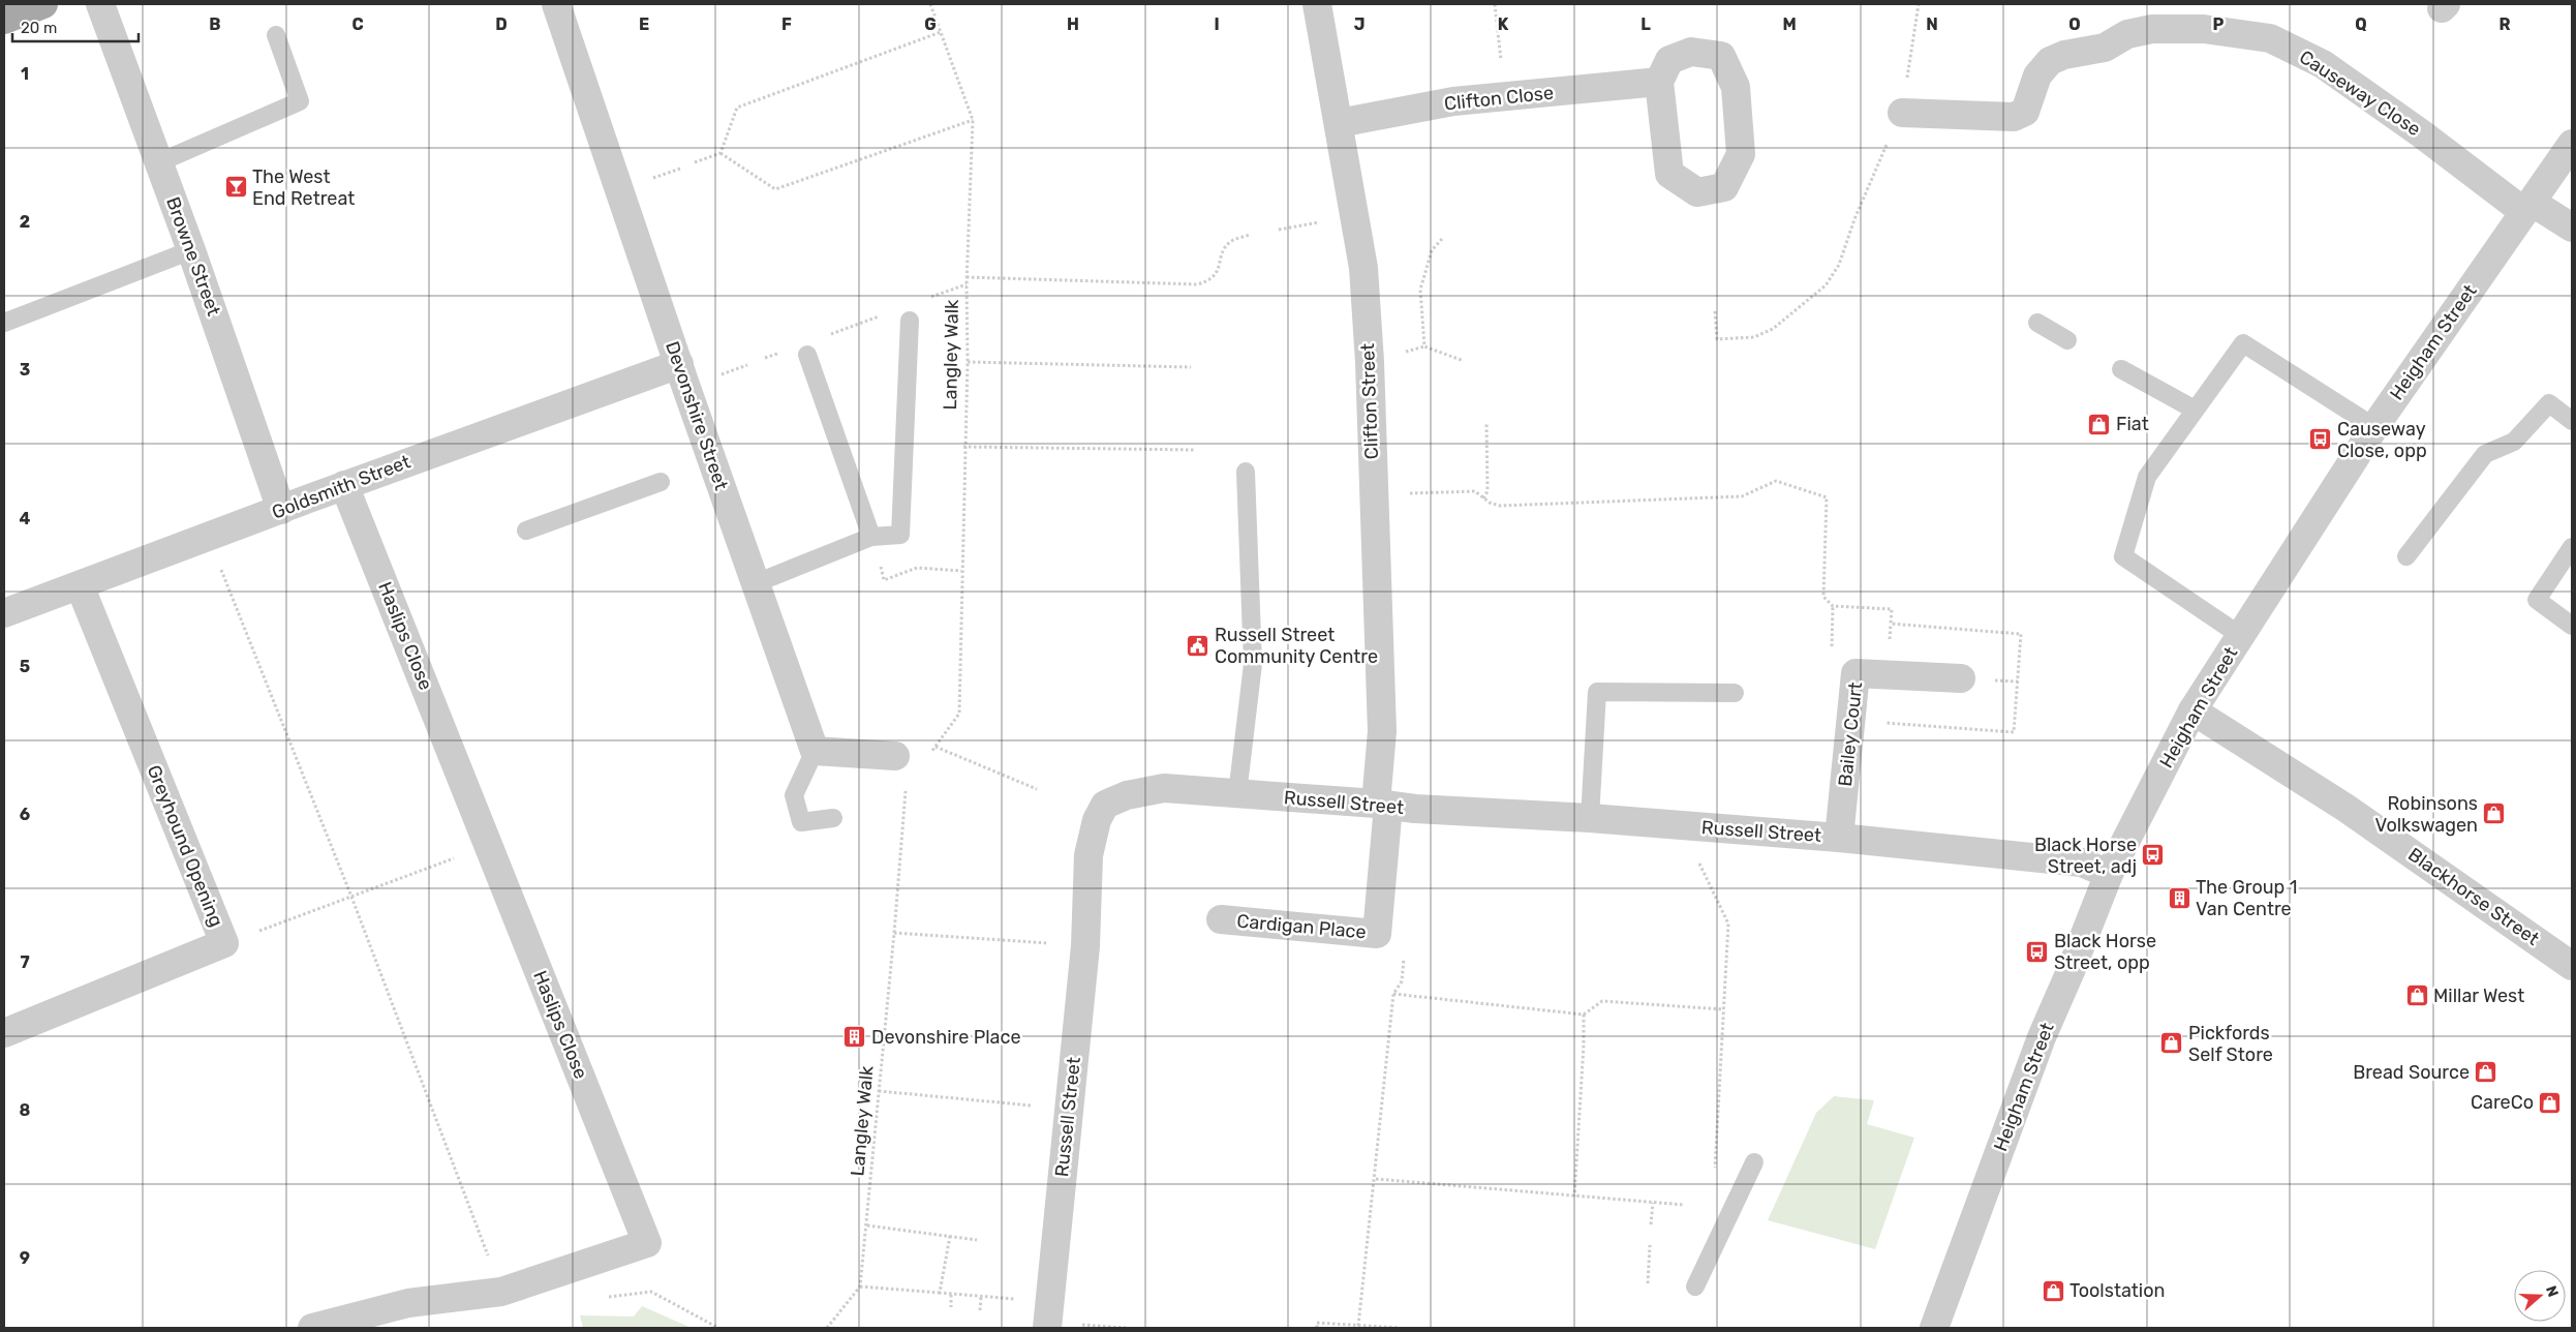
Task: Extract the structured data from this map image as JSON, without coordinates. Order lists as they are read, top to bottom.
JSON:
{
  "streets": {
    "street": [
      "Causeway Close",
      "Clifton Close",
      "Browne Street",
      "Heigham Street",
      "Clifton Street",
      "Devonshire Street",
      "Goldsmith Street",
      "Haslips Close",
      "Bailey Court",
      "Russell Street",
      "Greyhound Opening",
      "Blackhorse Street",
      "Cardigan Place"
    ],
    "path": ["Langley Walk"]
  },
  "crossings": [
    ["Causeway Close", "Heigham Street"],
    ["Clifton Close", "Clifton Street"],
    ["Browne Street", "Goldsmith Street"],
    ["Heigham Street", "Russell Street"],
    ["Heigham Street", "Blackhorse Street"],
    ["Clifton Street", "Russell Street"],
    ["Clifton Street", "Cardigan Place"],
    ["Devonshire Street", "Goldsmith Street"],
    ["Goldsmith Street", "Haslips Close"],
    ["Goldsmith Street", "Greyhound Opening"],
    ["Bailey Court", "Russell Street"],
    ["Russell Street", "Cardigan Place"]
  ],
  "places": {
    "bar": ["The West End Retreat"],
    "shop": [
      "Fiat",
      "Robinsons Volkswagen",
      "Millar West",
      "Pickfords Self Store",
      "Bread Source",
      "CareCo",
      "Toolstation"
    ],
    "bus stop": ["Causeway Close, opp", "Black Horse Street, adj", "Black Horse Street, opp"],
    "public building": ["Russell Street Community Centre"],
    "building": ["The Group 1 Van Centre", "Devonshire Place"]
  },
  "scale_bar": "20 m",
  "north": "right",
  "grid": {
    "columns": [
      "B",
      "C",
      "D",
      "E",
      "F",
      "G",
      "H",
      "I",
      "J",
      "K",
      "L",
      "M",
      "N",
      "O",
      "P",
      "Q",
      "R"
    ],
    "rows": [
      "1",
      "2",
      "3",
      "4",
      "5",
      "6",
      "7",
      "8",
      "9"
    ]
  }
}
